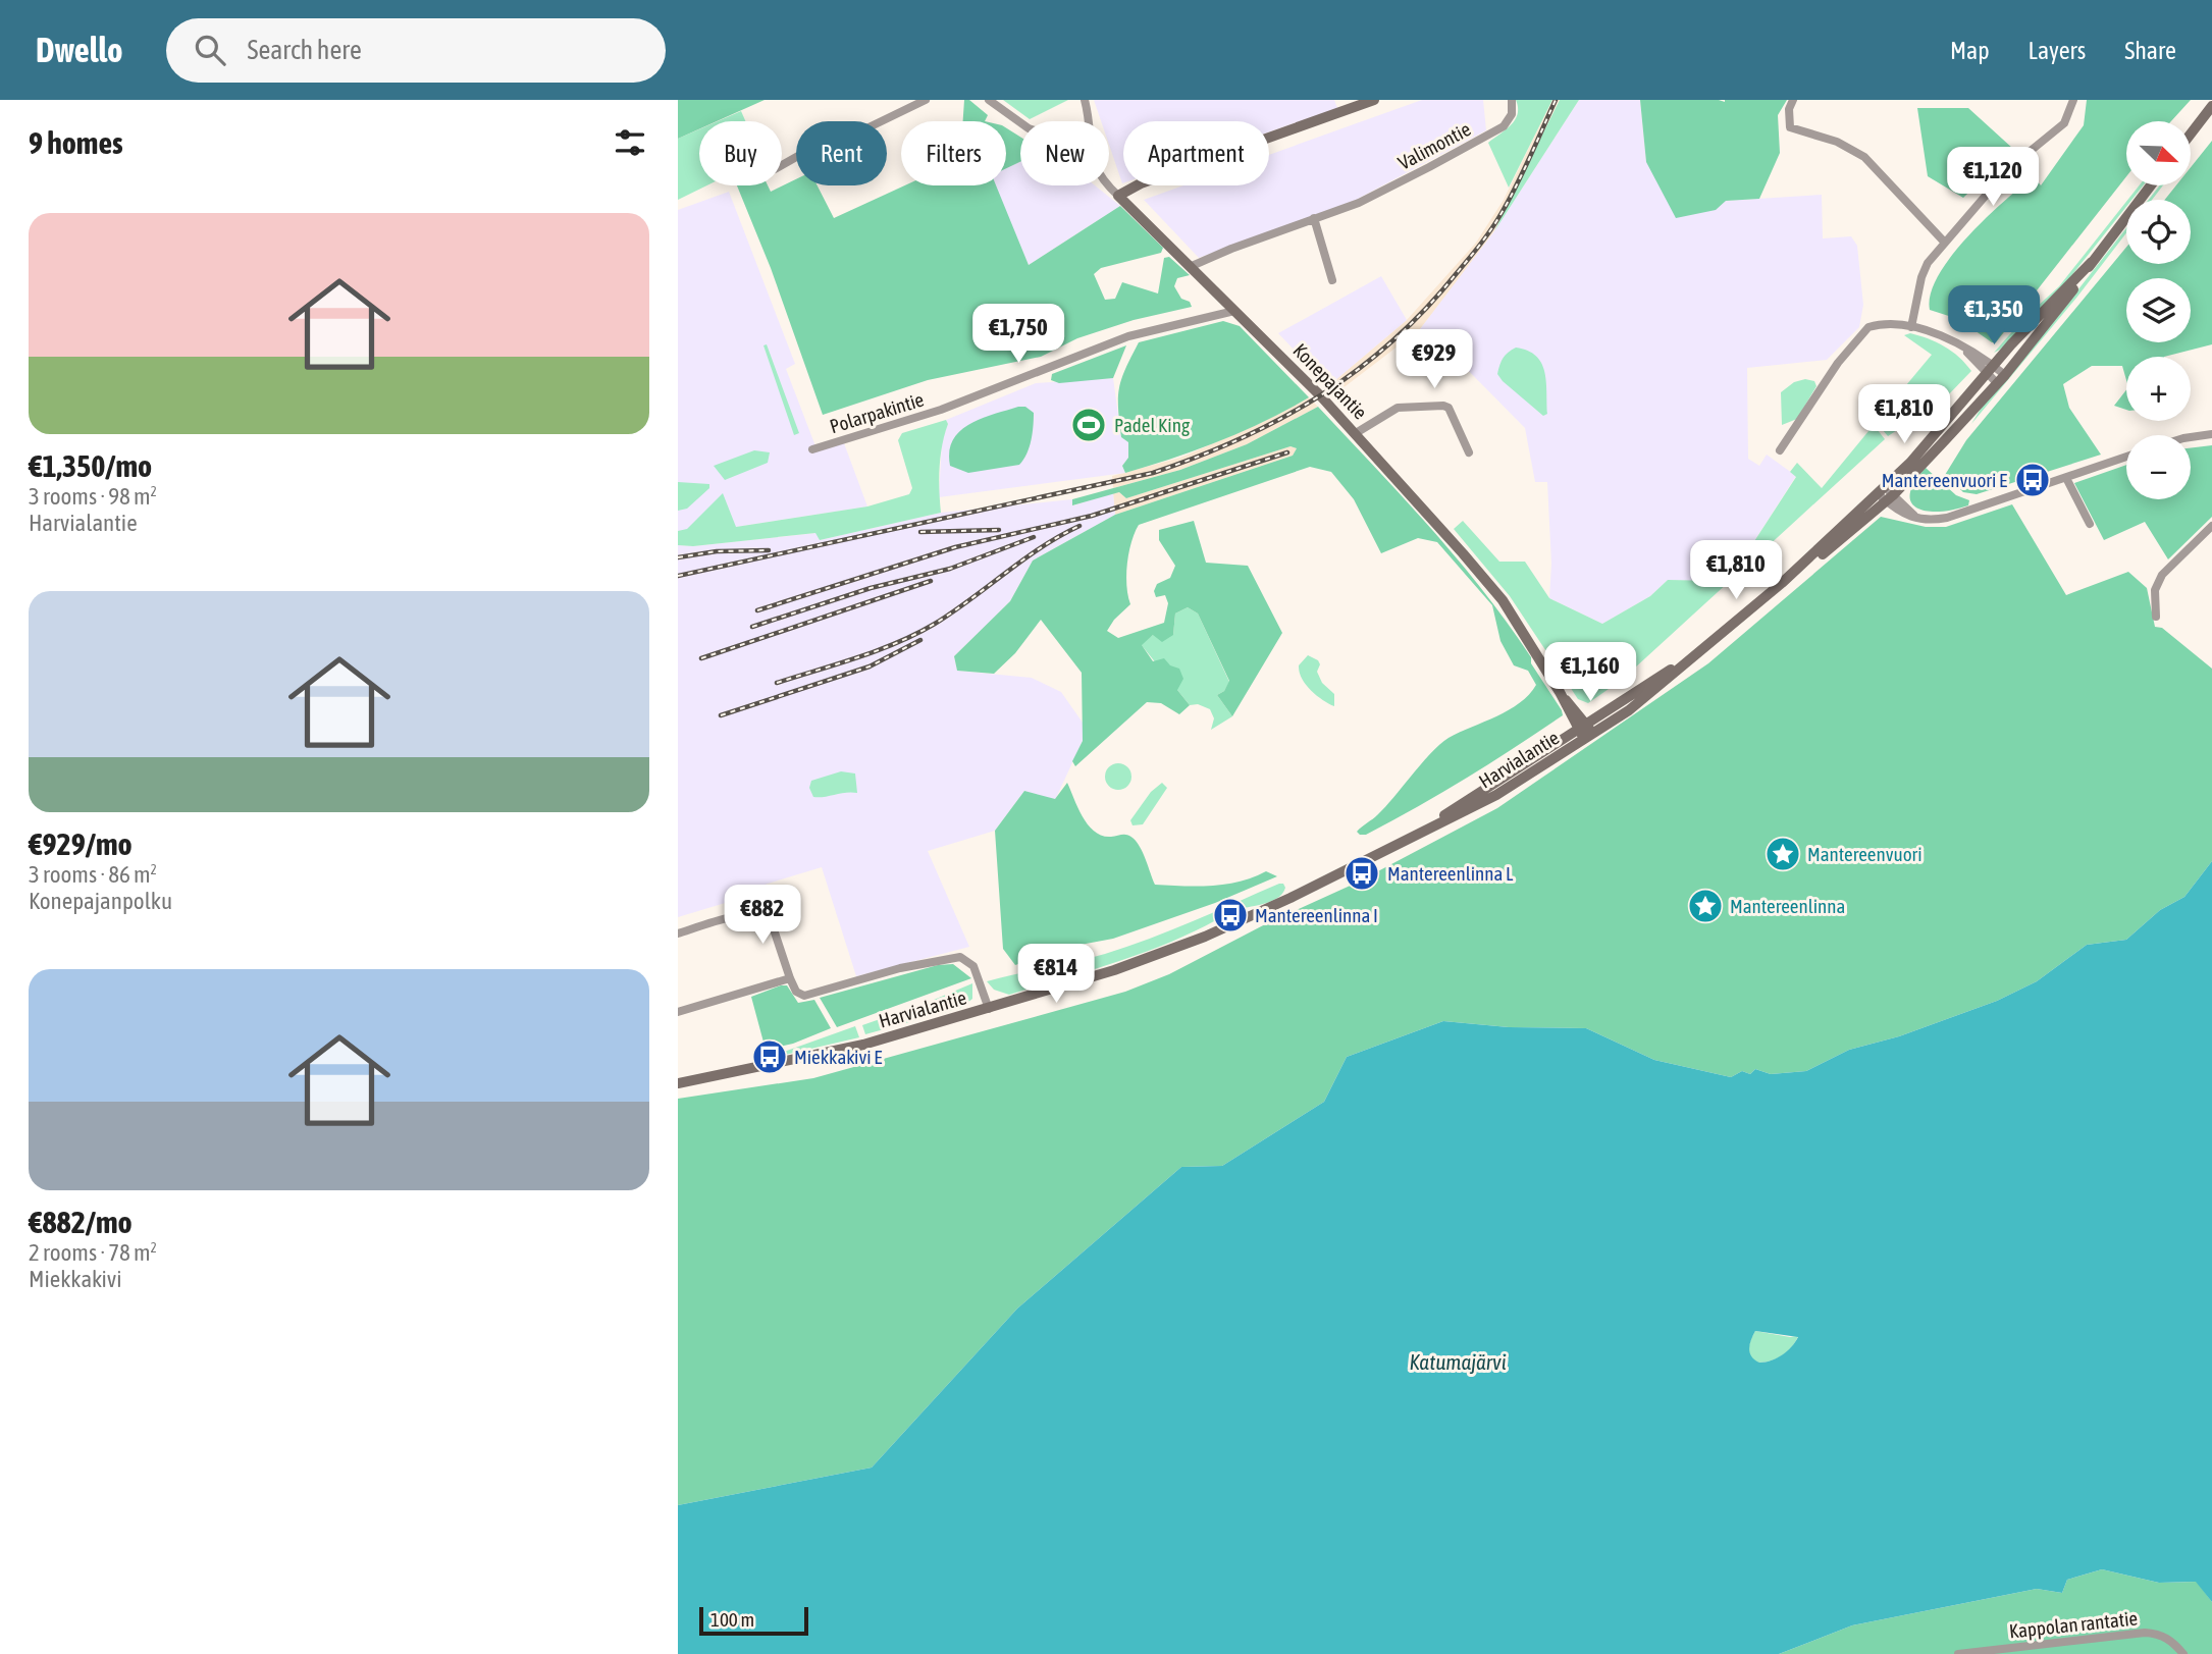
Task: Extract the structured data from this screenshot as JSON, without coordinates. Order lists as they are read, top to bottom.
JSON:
{
  "streets": {
    "main road": ["Konepajantie", "Harvialantie"],
    "street": ["Valimontie", "Polarpakintie", "Kappolan rantatie"]
  },
  "crossings": [
    ["Valimontie", "Konepajantie"],
    ["Konepajantie", "Polarpakintie"],
    ["Konepajantie", "Harvialantie"]
  ],
  "water": ["Katumajärvi"],
  "places": {
    "sports": ["Padel King"],
    "bus stop": [
      "Mantereenvuori E",
      "Mantereenlinna L",
      "Mantereenlinna I",
      "Miekkakivi E"
    ],
    "place": ["Mantereenvuori", "Mantereenlinna"]
  },
  "scale_bar": "100 m",
  "north": "bottom right",
  "page": {
    "header": "Dwello",
    "search": "Search here",
    "nav": ["Map", "Layers", "Share"],
    "heading": "9 homes",
    "map_buttons": ["+", "−"],
    "chip": [
      "Buy",
      "Rent",
      "Filters",
      "New",
      "Apartment"
    ],
    "price": [
      "€1,120",
      "€1,350",
      "€1,750",
      "€929",
      "€1,810",
      "€1,810",
      "€1,160",
      "€882",
      "€814"
    ],
    "list": [
      {
        "name": "€1,350/mo",
        "note": "3 rooms · 98 m² · Harvialantie"
      },
      {
        "name": "€929/mo",
        "note": "3 rooms · 86 m² · Konepajanpolku"
      },
      {
        "name": "€882/mo",
        "note": "2 rooms · 78 m² · Miekkakivi"
      }
    ],
    "scale": "100 m"
  }
}
